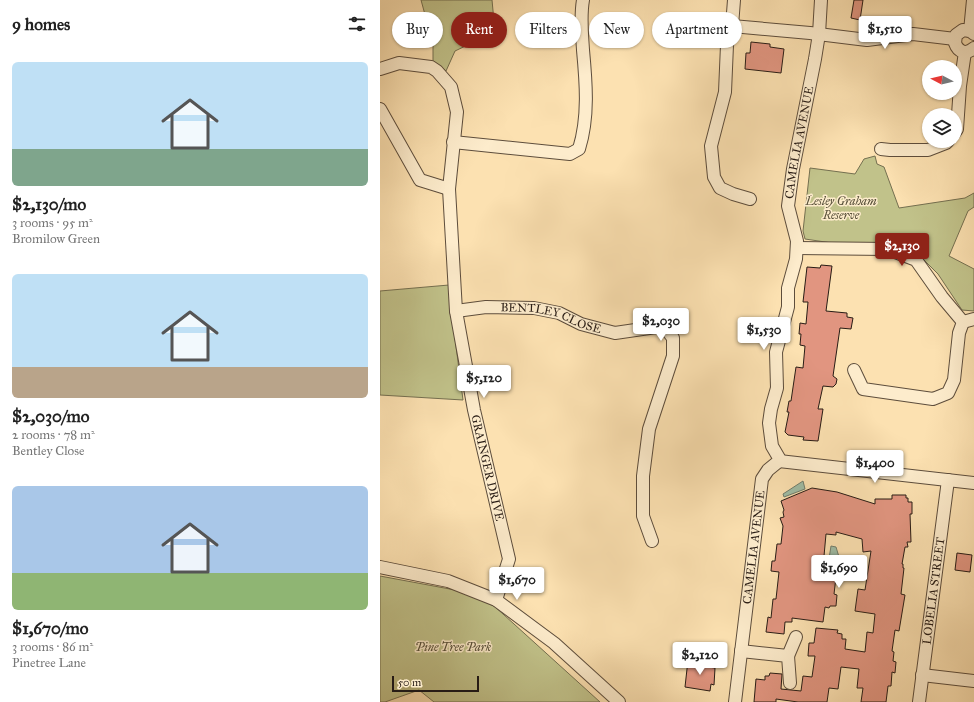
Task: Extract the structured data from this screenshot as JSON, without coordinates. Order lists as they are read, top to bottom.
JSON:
{
  "streets": {
    "street": [
      "CAMELIA AVENUE",
      "BENTLEY CLOSE",
      "GRAINGER DRIVE",
      "LOBELIA STREET"
    ]
  },
  "crossings": [
    ["BENTLEY CLOSE", "GRAINGER DRIVE"]
  ],
  "parks": ["Lesley Graham Reserve", "Pine Tree Park"],
  "scale_bar": "50 m",
  "north": "left",
  "page": {
    "heading": "9 homes",
    "chip": [
      "Buy",
      "Rent",
      "Filters",
      "New",
      "Apartment"
    ],
    "price": [
      "$1,510",
      "$2,130",
      "$2,030",
      "$1,530",
      "$5,120",
      "$1,400",
      "$1,690",
      "$1,670",
      "$2,120"
    ],
    "list": [
      {
        "name": "$2,130/mo",
        "note": "3 rooms · 95 m² · Bromilow Green"
      },
      {
        "name": "$2,030/mo",
        "note": "2 rooms · 78 m² · Bentley Close"
      },
      {
        "name": "$1,670/mo",
        "note": "3 rooms · 86 m² · Pinetree Lane"
      }
    ],
    "scale": "50 m"
  }
}
